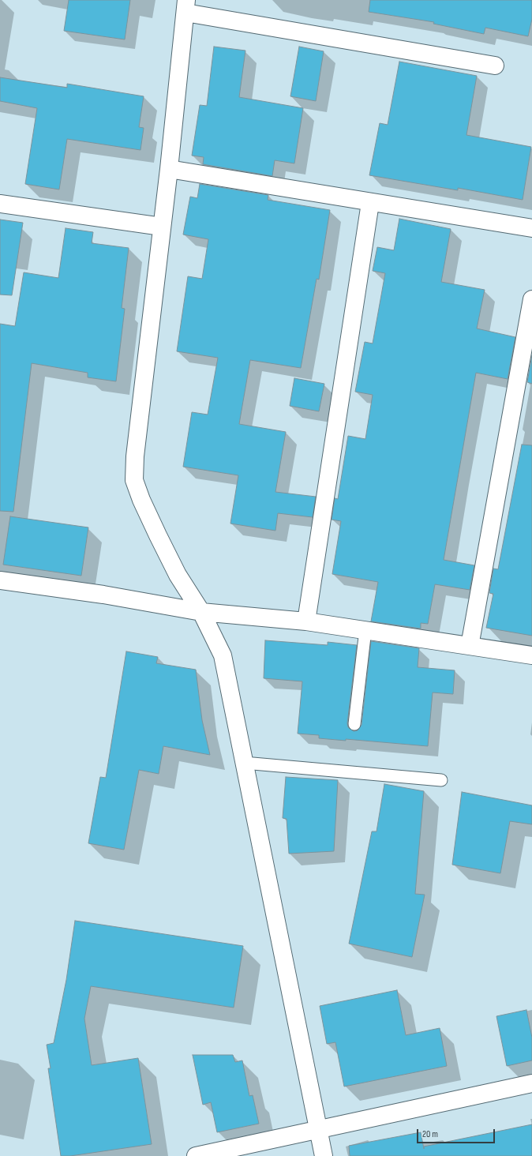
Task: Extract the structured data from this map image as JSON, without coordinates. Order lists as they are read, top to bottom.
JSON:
{
  "scale_bar": "20 m"
}
